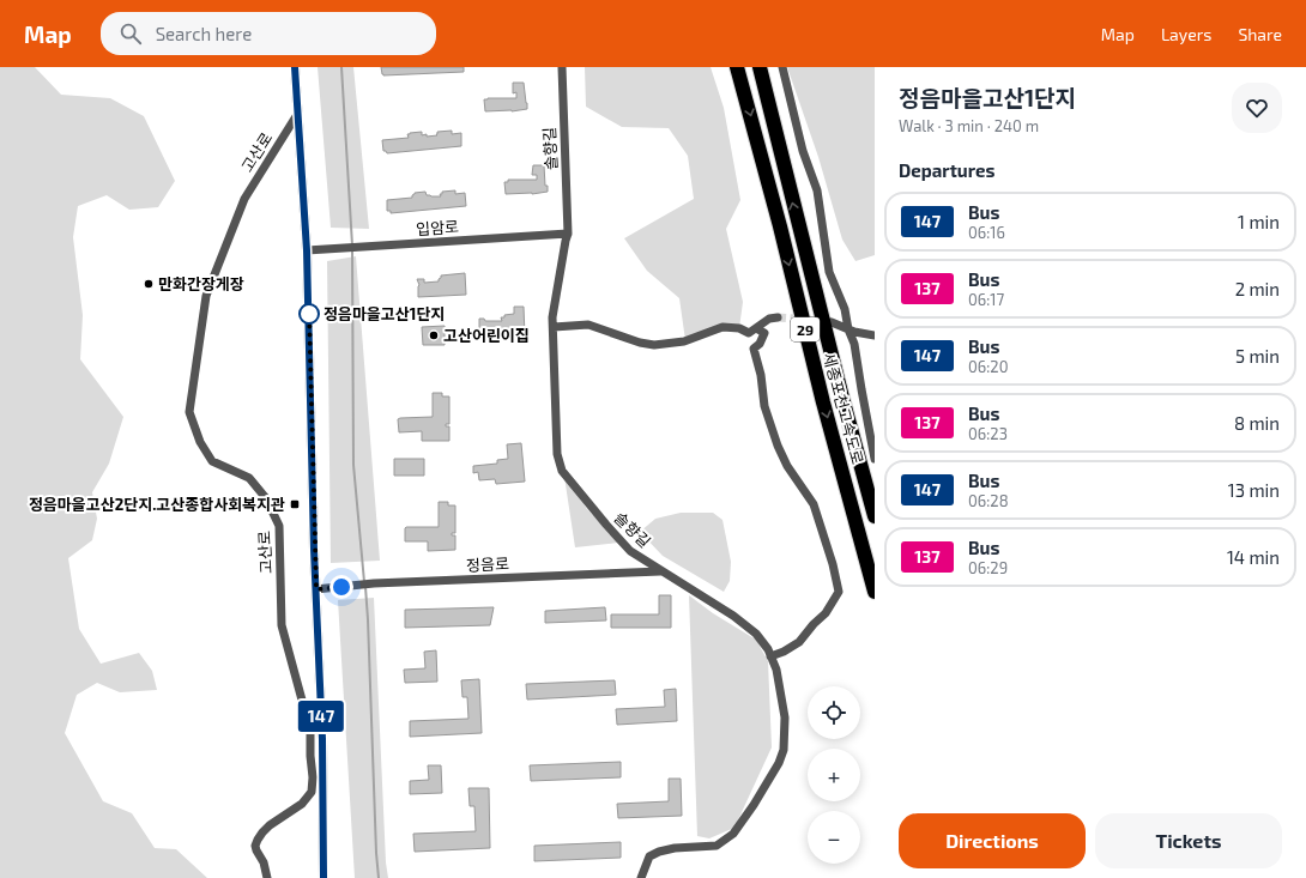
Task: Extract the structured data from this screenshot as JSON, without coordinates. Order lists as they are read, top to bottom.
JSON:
{
  "streets": {
    "highway": ["29", "세종포천고속도로"],
    "street": [
      "솔향길",
      "고산로",
      "입암로",
      "정음로"
    ]
  },
  "crossings": [
    ["솔향길", "입암로"],
    ["솔향길", "정음로"]
  ],
  "places": {
    "other": ["만화간장게장", "정음마을고산1단지", "고산어린이집"],
    "transit": ["정음마을고산2단지.고산종합사회복지관"]
  },
  "lines": ["bus line 147"],
  "page": {
    "header": "Map",
    "search": "Search here",
    "nav": ["Map", "Layers", "Share"],
    "on_map": "147",
    "heading": [
      ["정음마을고산1단지", "Walk · 3 min · 240 m"],
      "Departures"
    ],
    "list": [
      {
        "mark": "147",
        "name": "Bus",
        "note": "06:16",
        "value": "1 min"
      },
      {
        "mark": "137",
        "name": "Bus",
        "note": "06:17",
        "value": "2 min"
      },
      {
        "mark": "147",
        "name": "Bus",
        "note": "06:20",
        "value": "5 min"
      },
      {
        "mark": "137",
        "name": "Bus",
        "note": "06:23",
        "value": "8 min"
      },
      {
        "mark": "147",
        "name": "Bus",
        "note": "06:28",
        "value": "13 min"
      },
      {
        "mark": "137",
        "name": "Bus",
        "note": "06:29",
        "value": "14 min"
      }
    ],
    "map_buttons": ["+", "−"],
    "buttons": ["Directions", "Tickets"]
  }
}
